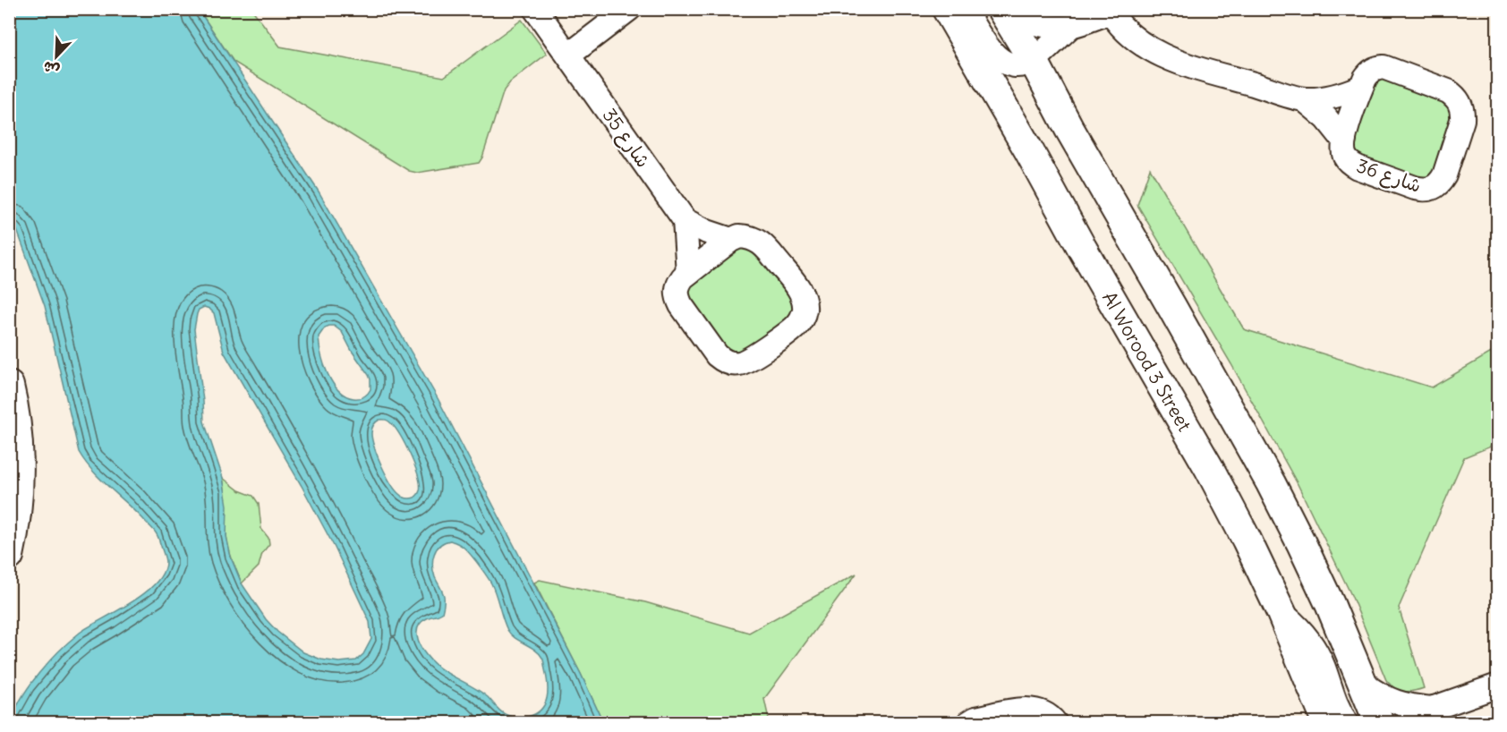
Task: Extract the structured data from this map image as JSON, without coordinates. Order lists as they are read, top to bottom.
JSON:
{
  "streets": {
    "street": ["شارع 35", "شارع 36", "Al Worood 3 Street"]
  },
  "north": "bottom left"
}
